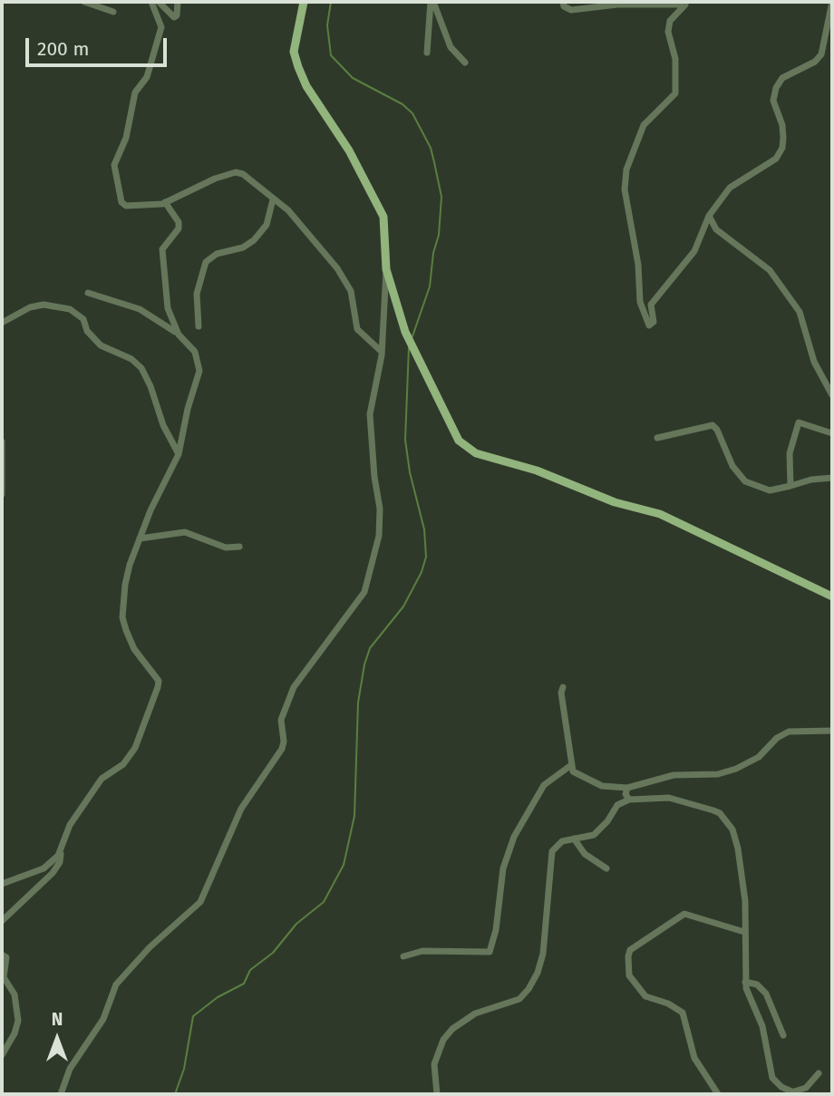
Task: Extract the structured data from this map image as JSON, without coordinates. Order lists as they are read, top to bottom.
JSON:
{
  "scale_bar": "200 m",
  "north": "top"
}
